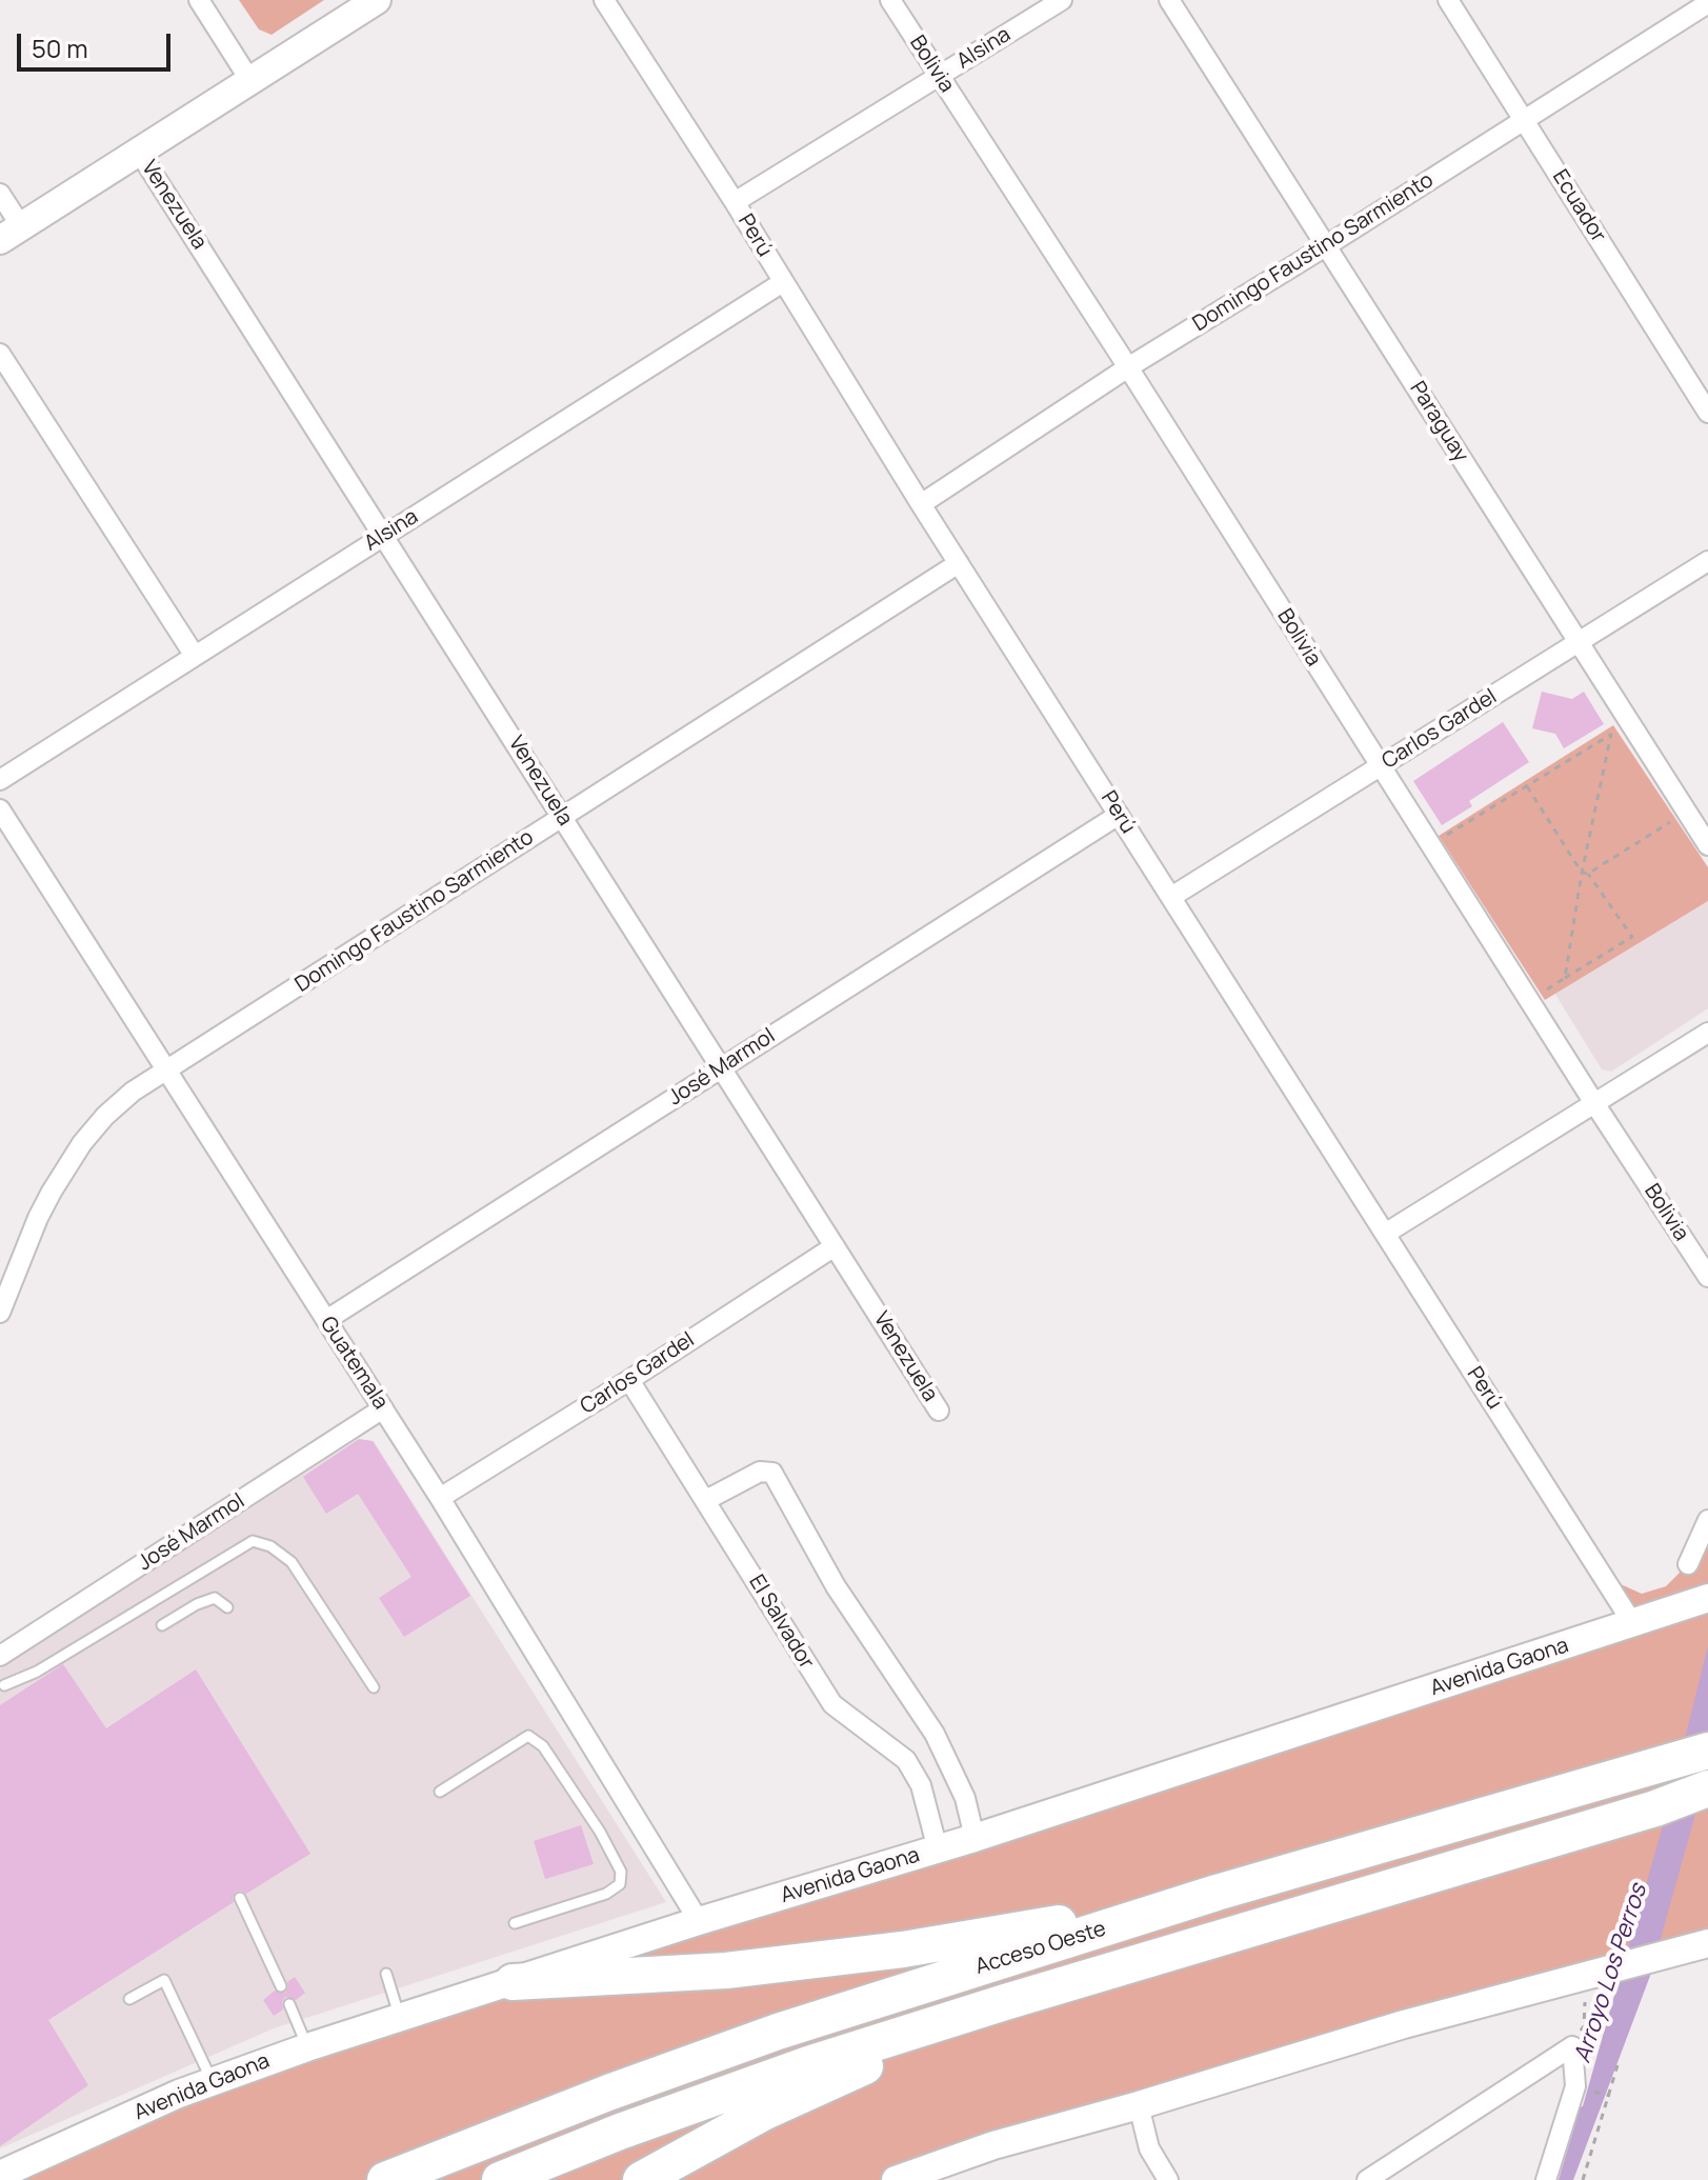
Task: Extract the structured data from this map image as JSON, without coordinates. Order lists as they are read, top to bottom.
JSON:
{
  "streets": {
    "highway": ["Acceso Oeste"],
    "street": [
      "Alsina",
      "Bolivia",
      "Venezuela",
      "Ecuador",
      "Perú",
      "Domingo Faustino Sarmiento",
      "Paraguay",
      "Carlos Gardel",
      "José Marmol",
      "Guatemala",
      "El Salvador",
      "Avenida Gaona"
    ]
  },
  "crossings": [
    ["Alsina", "Bolivia"],
    ["Alsina", "Venezuela"],
    ["Alsina", "Perú"],
    ["Bolivia", "Domingo Faustino Sarmiento"],
    ["Bolivia", "Carlos Gardel"],
    ["Venezuela", "Domingo Faustino Sarmiento"],
    ["Venezuela", "Carlos Gardel"],
    ["Venezuela", "José Marmol"],
    ["Ecuador", "Domingo Faustino Sarmiento"],
    ["Perú", "Domingo Faustino Sarmiento"],
    ["Perú", "Carlos Gardel"],
    ["Perú", "José Marmol"],
    ["Perú", "Avenida Gaona"],
    ["Domingo Faustino Sarmiento", "Paraguay"],
    ["Domingo Faustino Sarmiento", "Guatemala"],
    ["Paraguay", "Carlos Gardel"],
    ["Carlos Gardel", "Guatemala"],
    ["Carlos Gardel", "El Salvador"],
    ["José Marmol", "Guatemala"],
    ["Guatemala", "Avenida Gaona"],
    ["El Salvador", "Avenida Gaona"]
  ],
  "water": ["Arroyo Los Perros"],
  "scale_bar": "50 m"
}
